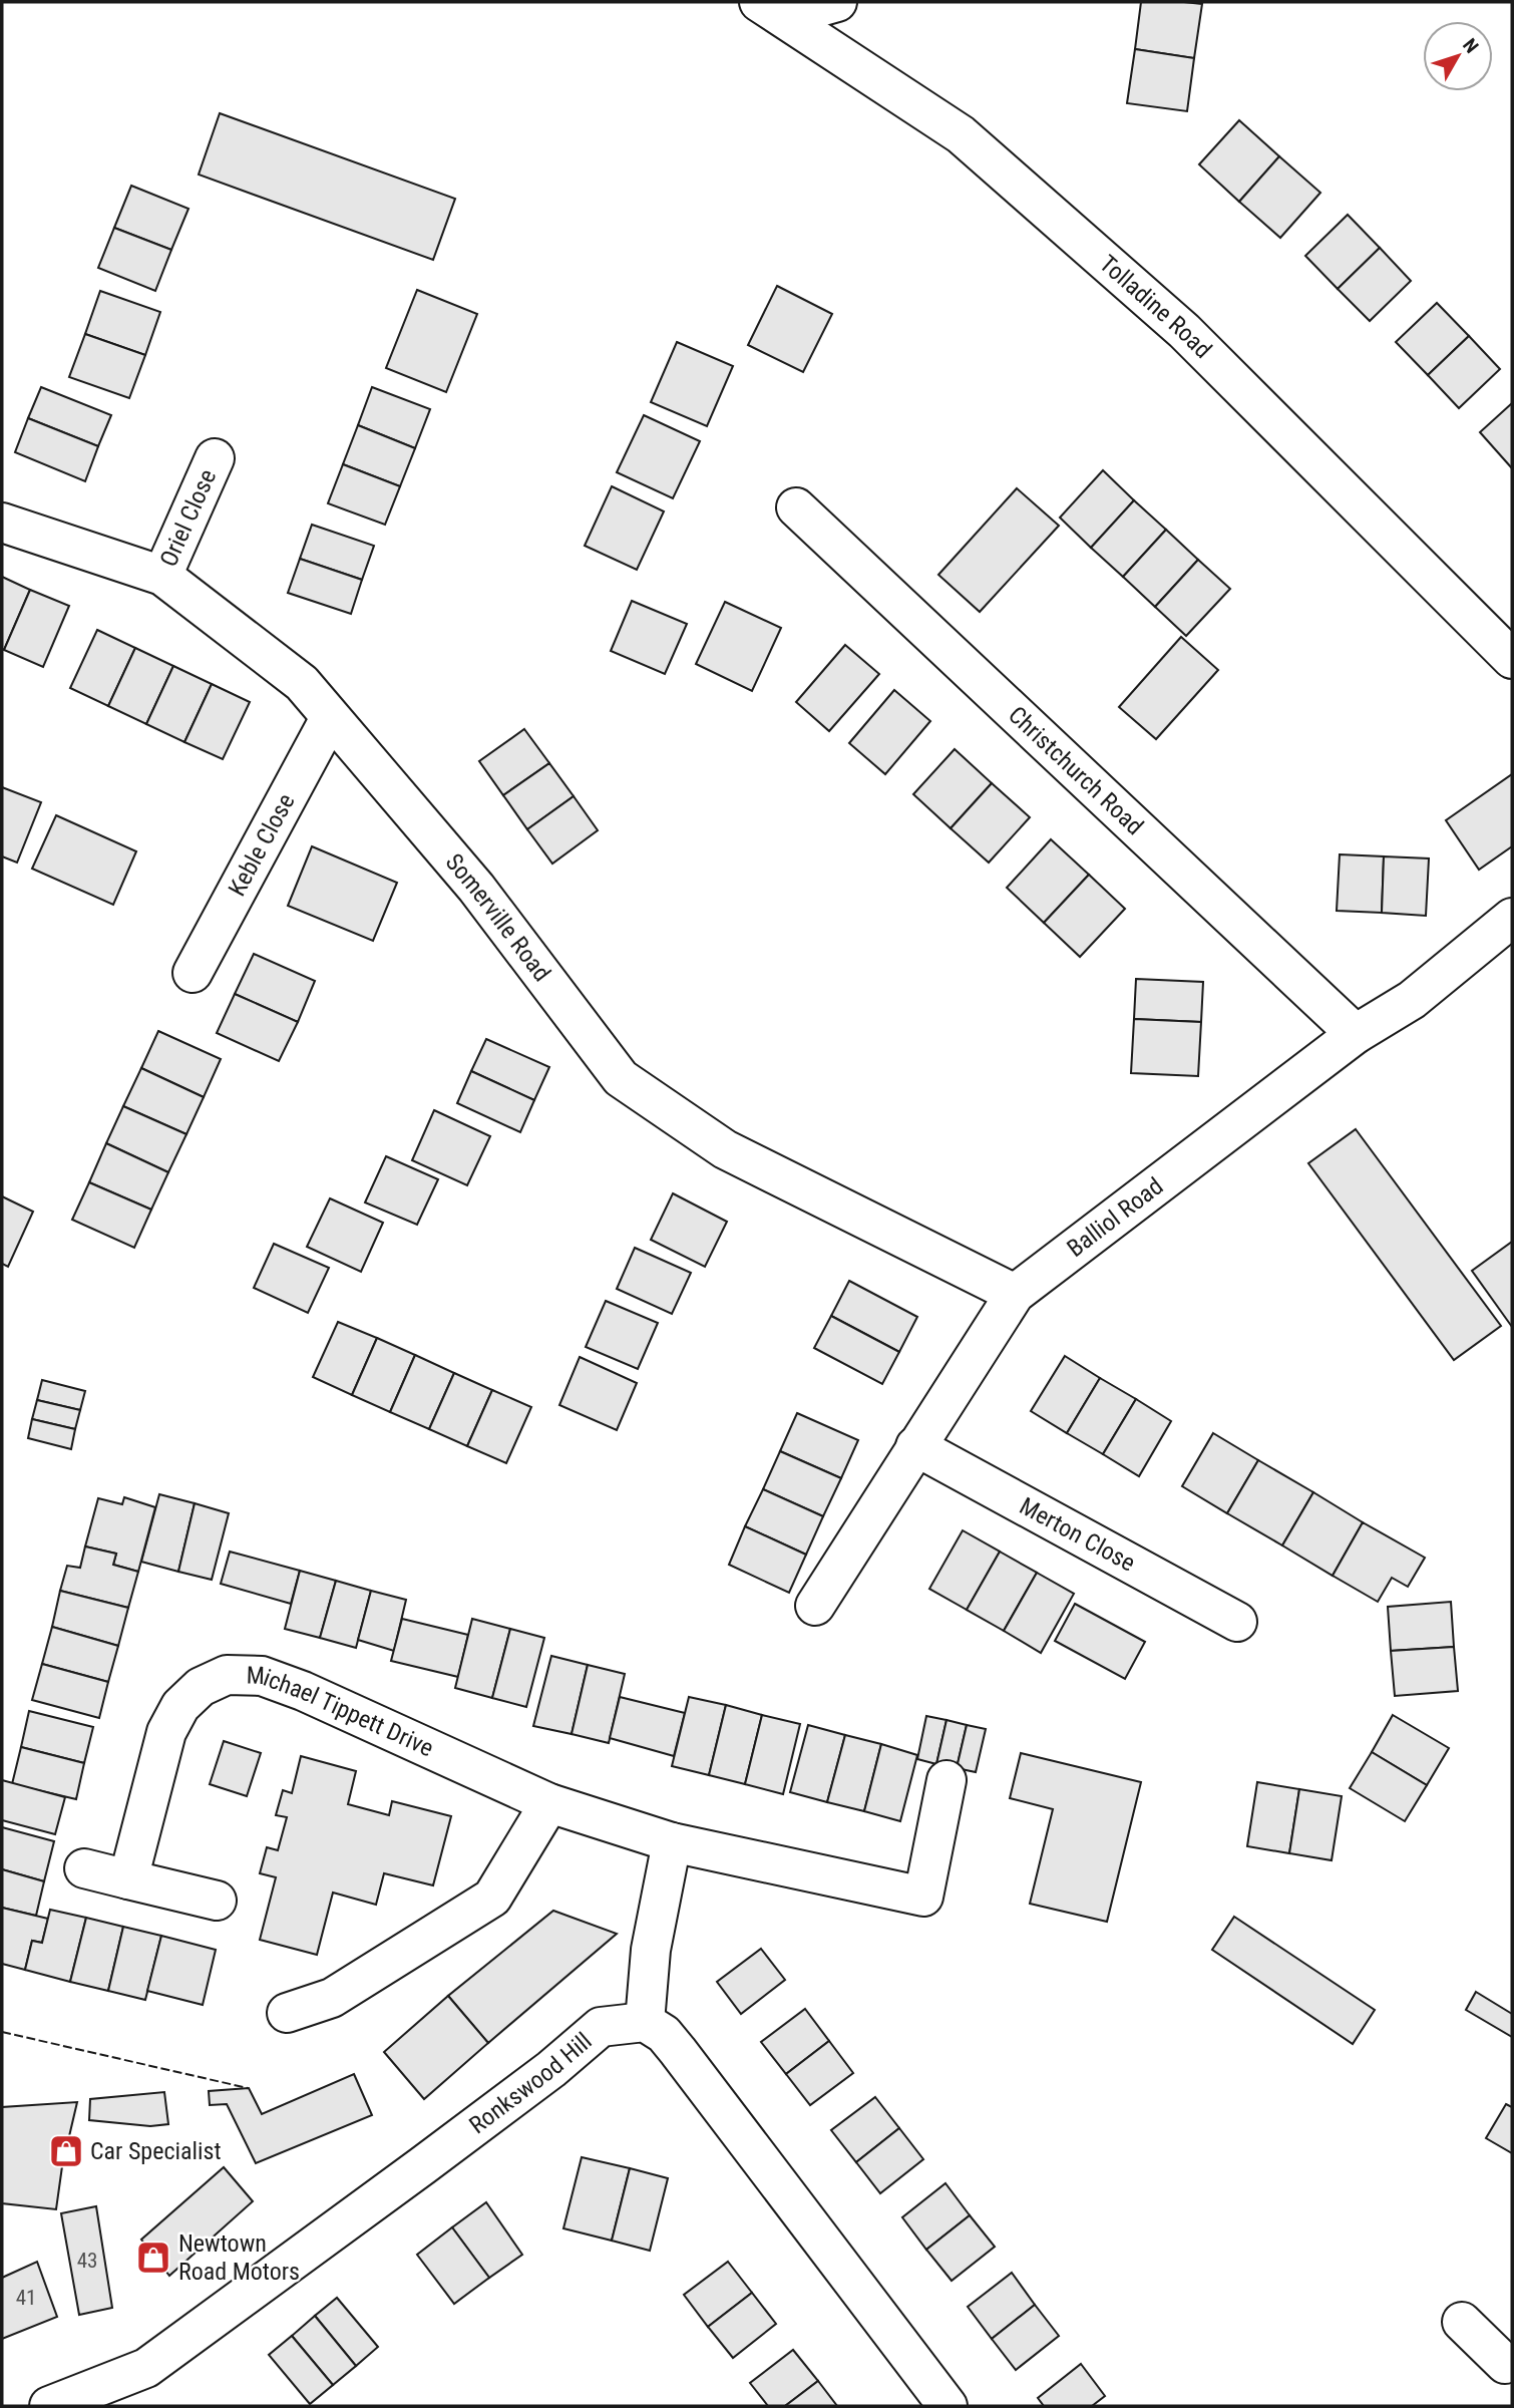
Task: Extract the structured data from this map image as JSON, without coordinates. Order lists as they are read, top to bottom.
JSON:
{
  "streets": {
    "street": [
      "Tolladine Road",
      "Oriel Close",
      "Christchurch Road",
      "Keble Close",
      "Somerville Road",
      "Balliol Road",
      "Merton Close",
      "Michael Tippett Drive",
      "Ronkswood Hill"
    ]
  },
  "crossings": [
    ["Oriel Close", "Somerville Road"],
    ["Christchurch Road", "Balliol Road"],
    ["Keble Close", "Somerville Road"],
    ["Somerville Road", "Balliol Road"],
    ["Balliol Road", "Merton Close"]
  ],
  "places": {
    "shop": ["Car Specialist", "Newtown Road Motors"]
  },
  "house_numbers": ["43", "41"],
  "north": "top right"
}
